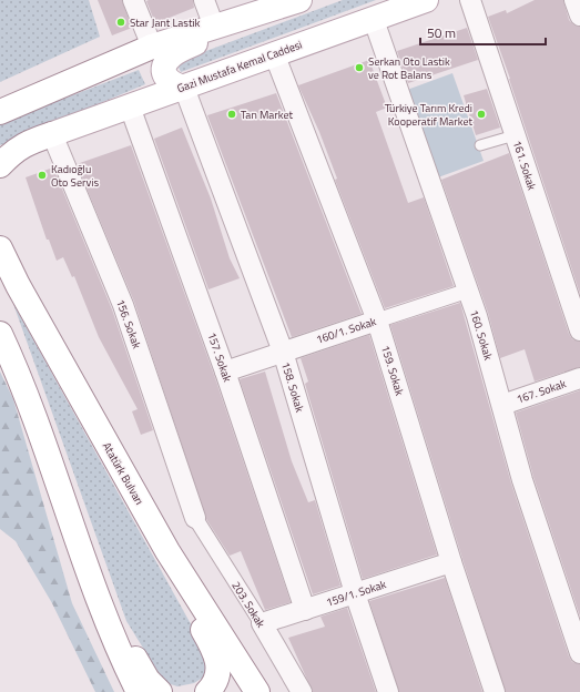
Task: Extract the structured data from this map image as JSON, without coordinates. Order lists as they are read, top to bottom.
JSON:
{
  "streets": {
    "main road": ["Gazi Mustafa Kemal Caddesi", "Atatürk Bulvarı"],
    "street": [
      "161. Sokak",
      "156. Sokak",
      "160/1. Sokak",
      "160. Sokak",
      "157. Sokak",
      "159. Sokak",
      "158. Sokak",
      "167. Sokak",
      "159/1. Sokak",
      "203. Sokak"
    ]
  },
  "crossings": [
    ["Gazi Mustafa Kemal Caddesi", "156. Sokak"],
    ["Gazi Mustafa Kemal Caddesi", "160. Sokak"],
    ["Gazi Mustafa Kemal Caddesi", "157. Sokak"],
    ["Gazi Mustafa Kemal Caddesi", "159. Sokak"],
    ["Gazi Mustafa Kemal Caddesi", "158. Sokak"],
    ["156. Sokak", "203. Sokak"],
    ["160/1. Sokak", "160. Sokak"],
    ["160/1. Sokak", "157. Sokak"],
    ["160/1. Sokak", "159. Sokak"],
    ["160/1. Sokak", "158. Sokak"],
    ["160. Sokak", "167. Sokak"],
    ["157. Sokak", "159/1. Sokak"],
    ["159. Sokak", "159/1. Sokak"],
    ["158. Sokak", "159/1. Sokak"],
    ["159/1. Sokak", "203. Sokak"]
  ],
  "places": [
    "Star Jant Lastik",
    "Serkan Oto Lastik ve Rot Balans",
    "Tan Market",
    "Türkiye Tarım Kredi Kooperatif Market",
    "Kadıoğlu Oto Servis"
  ],
  "scale_bar": "50 m"
}
